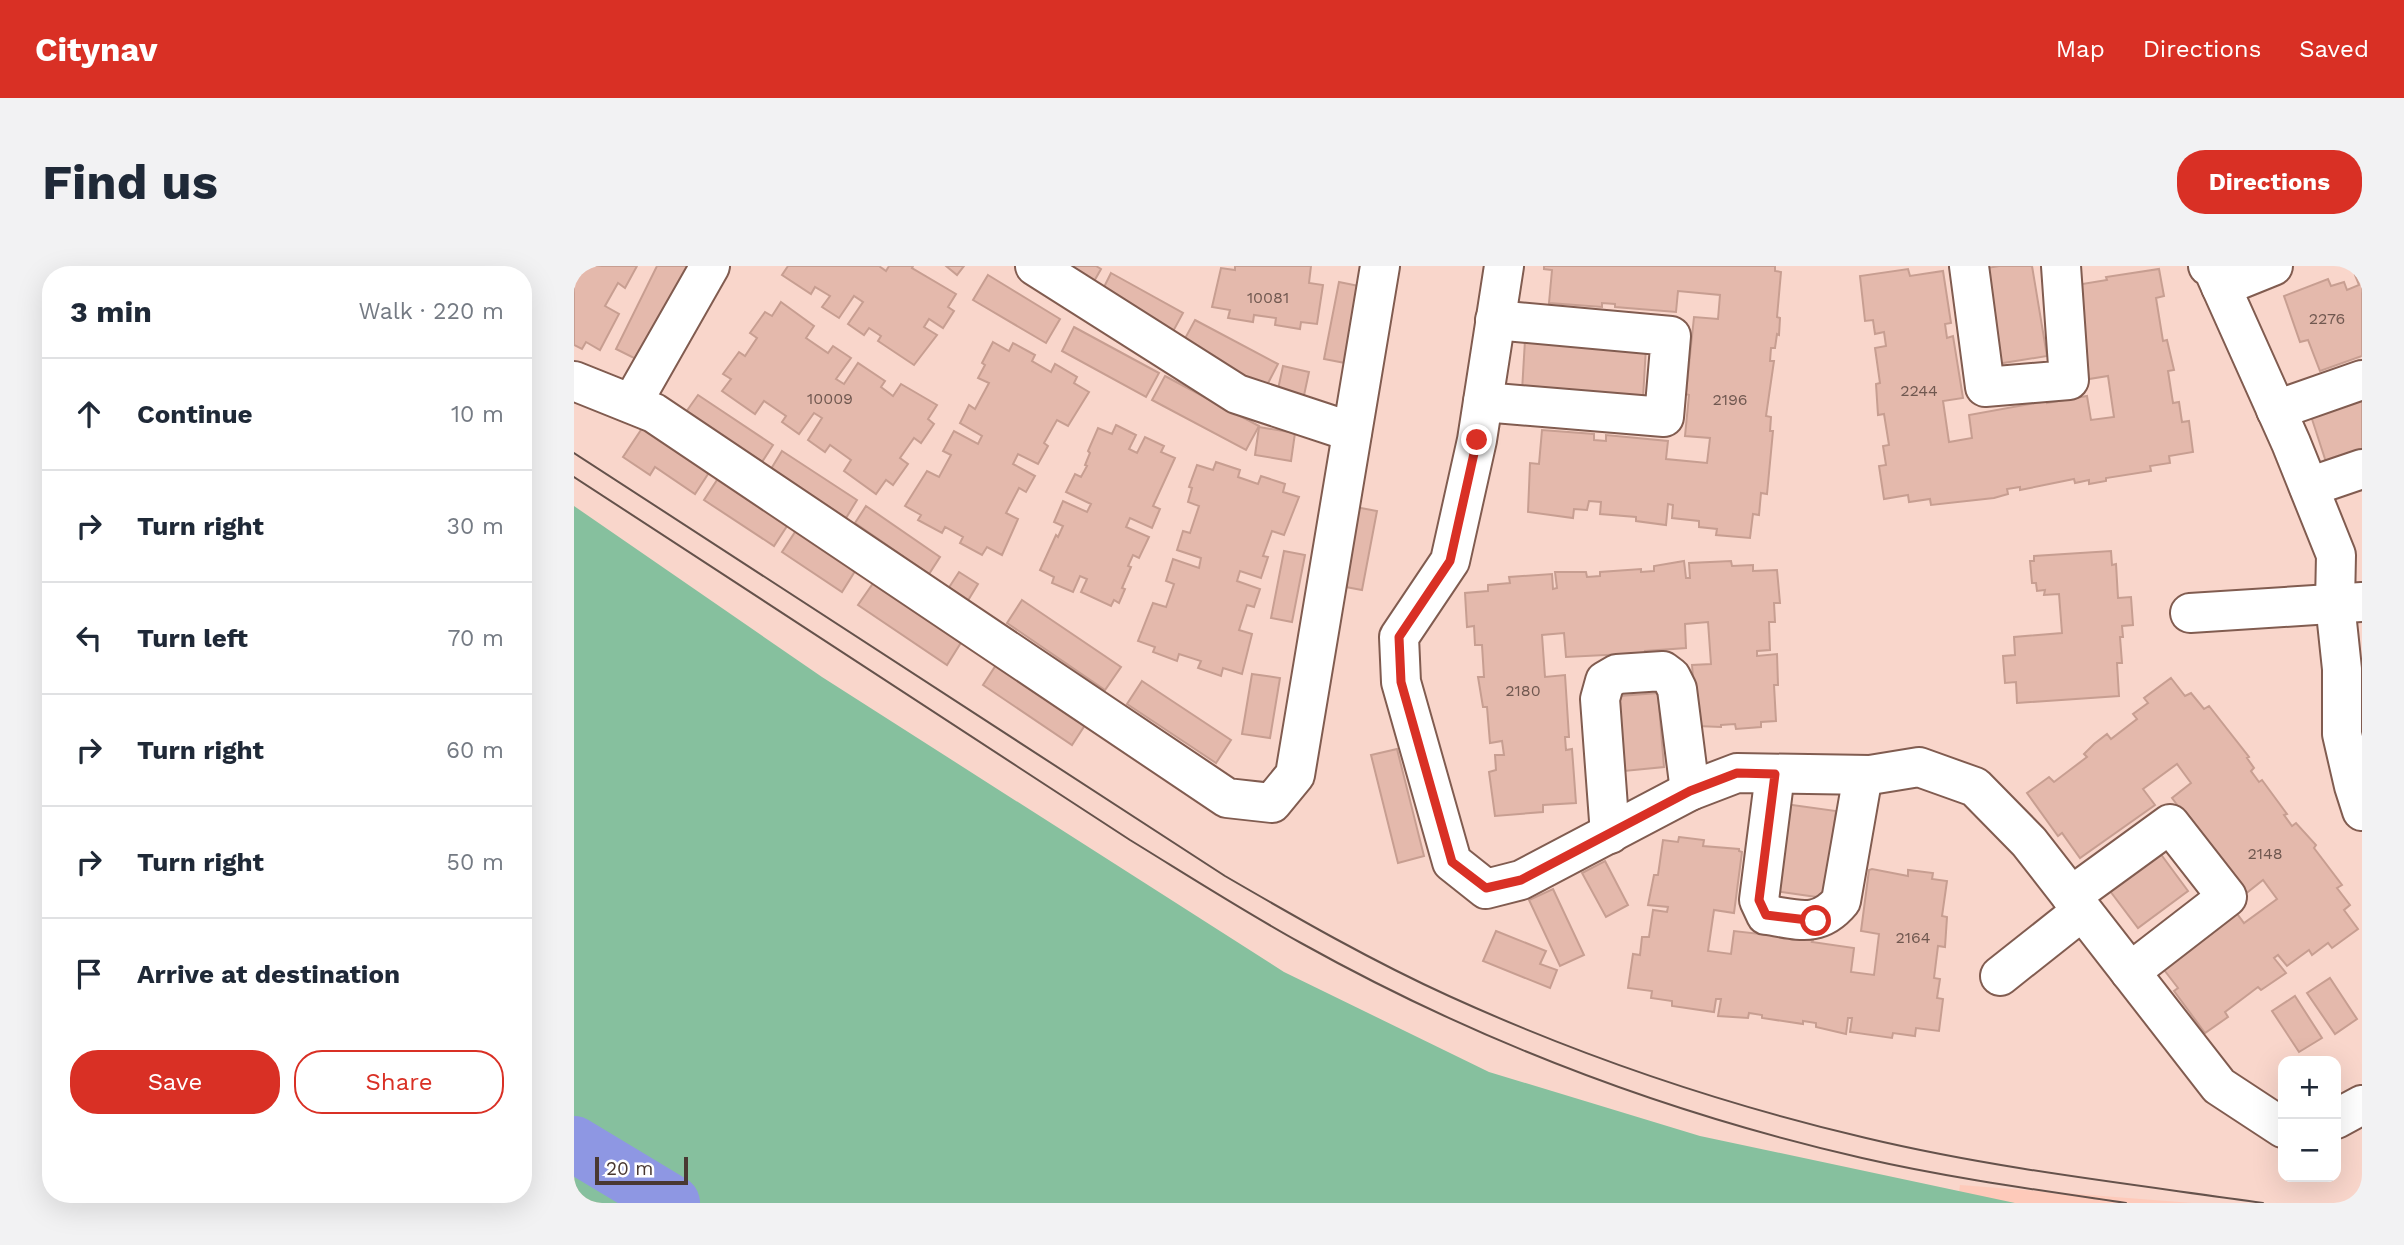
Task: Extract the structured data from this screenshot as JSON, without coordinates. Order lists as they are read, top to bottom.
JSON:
{
  "house_numbers": [
    "10081",
    "2276",
    "2244",
    "10009",
    "2196",
    "2180",
    "2148",
    "2164"
  ],
  "scale_bar": "20 m",
  "page": {
    "header": "Citynav",
    "nav": ["Map", "Directions", "Saved"],
    "buttons": [
      "Directions",
      ["Save", "Share"]
    ],
    "title": "Find us",
    "heading": ["3 min", "Walk · 220 m"],
    "list": [
      ["Continue", "10 m"],
      ["Turn right", "30 m"],
      ["Turn left", "70 m"],
      ["Turn right", "60 m"],
      ["Turn right", "50 m"],
      "Arrive at destination"
    ],
    "map_buttons": ["+", "−"],
    "scale": "20 m"
  }
}
